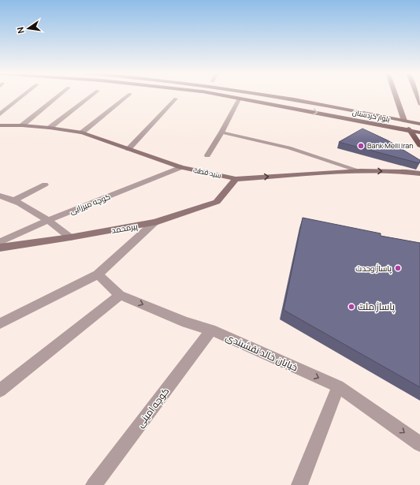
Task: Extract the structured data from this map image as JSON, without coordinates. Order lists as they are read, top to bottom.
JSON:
{
  "streets": {
    "main road": ["بلوار کردستان"],
    "street": [
      "سید قطب",
      "کوچه میرزایی",
      "پیرمحمد",
      "خیابان خالد نقشبندی",
      "کوچه امینی"
    ]
  },
  "crossings": [
    ["سید قطب", "کوچه میرزایی"],
    ["سید قطب", "پیرمحمد"],
    ["خیابان خالد نقشبندی", "کوچه امینی"]
  ],
  "one_way": ["سید قطب", "خیابان خالد نقشبندی"],
  "places": ["Bank Melli Iran", "پاساژ وحدت", "پاساژ ملت"],
  "north": "left"
}
